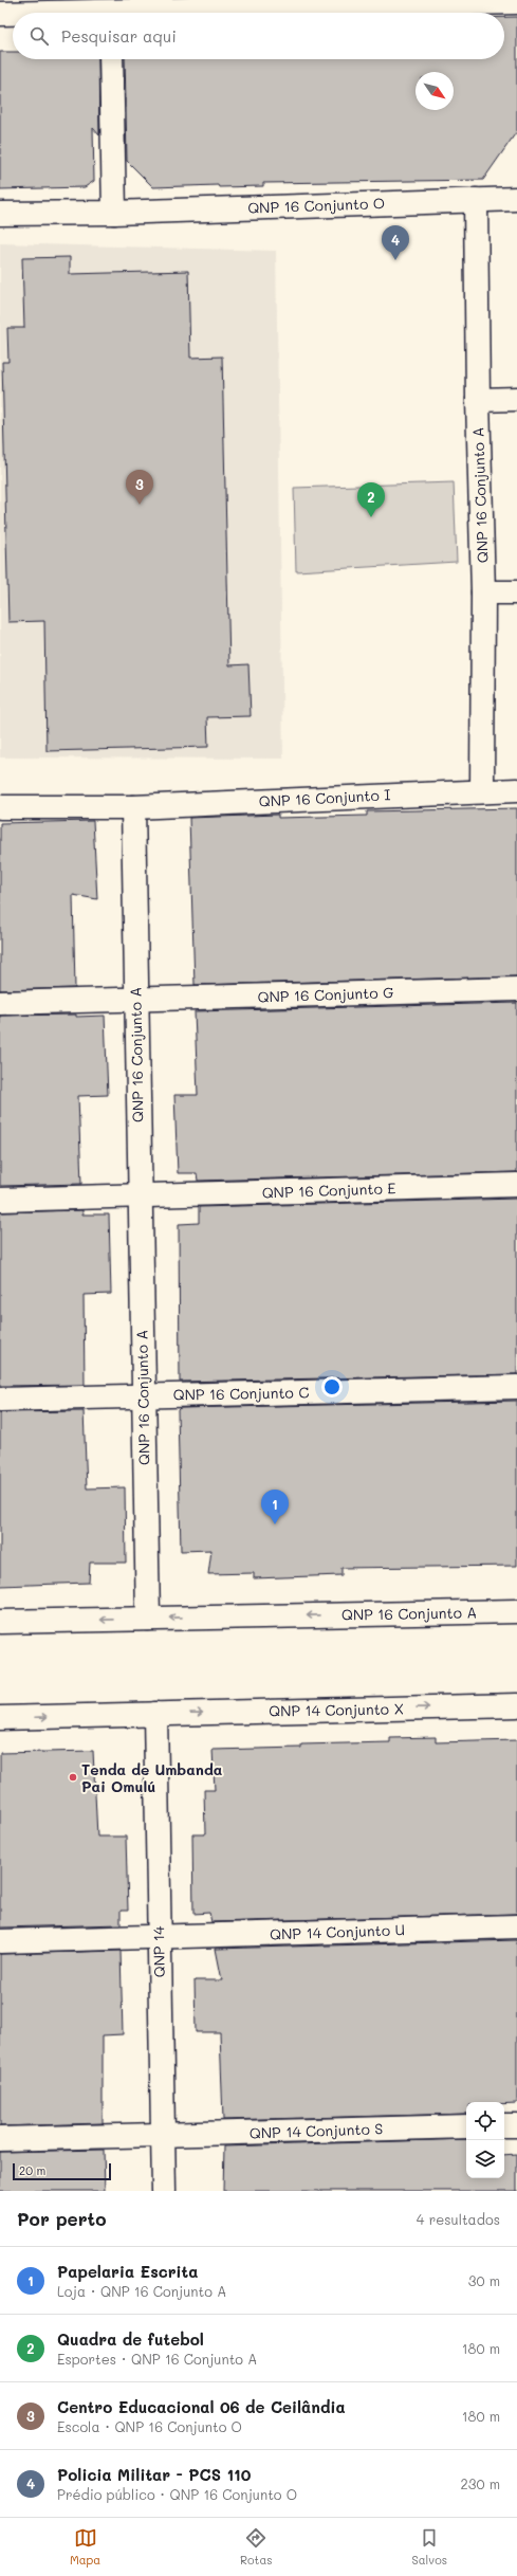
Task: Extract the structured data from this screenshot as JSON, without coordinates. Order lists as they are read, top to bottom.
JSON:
{
  "streets": {
    "street": [
      "QNP 16 Conjunto O",
      "QNP 16 Conjunto A",
      "QNP 16 Conjunto I",
      "QNP 16 Conjunto G",
      "QNP 16 Conjunto E",
      "QNP 16 Conjunto C",
      "QNP 14 Conjunto X",
      "QNP 14 Conjunto U",
      "QNP 14",
      "QNP 14 Conjunto S"
    ]
  },
  "crossings": [
    ["QNP 16 Conjunto O", "QNP 16 Conjunto A"],
    ["QNP 16 Conjunto A", "QNP 16 Conjunto I"],
    ["QNP 16 Conjunto A", "QNP 16 Conjunto G"],
    ["QNP 16 Conjunto A", "QNP 16 Conjunto E"],
    ["QNP 16 Conjunto A", "QNP 16 Conjunto C"],
    ["QNP 14 Conjunto X", "QNP 14"],
    ["QNP 14 Conjunto U", "QNP 14"],
    ["QNP 14", "QNP 14 Conjunto S"]
  ],
  "one_way": ["QNP 14 Conjunto X"],
  "places": ["Tenda de Umbanda Pai Omulú"],
  "scale_bar": "20 m",
  "north": "bottom right",
  "page": {
    "search": "Pesquisar aqui",
    "pins": [
      "4",
      "3",
      "2",
      "1"
    ],
    "scale": "20 m",
    "heading": ["Por perto", "4 resultados"],
    "list": [
      {
        "mark": "1",
        "name": "Papelaria Escrita",
        "note": "Loja · QNP 16 Conjunto A",
        "value": "30 m"
      },
      {
        "mark": "2",
        "name": "Quadra de futebol",
        "note": "Esportes · QNP 16 Conjunto A",
        "value": "180 m"
      },
      {
        "mark": "3",
        "name": "Centro Educacional 06 de Ceilândia",
        "note": "Escola · QNP 16 Conjunto O",
        "value": "180 m"
      },
      {
        "mark": "4",
        "name": "Policia Militar - PCS 110",
        "note": "Prédio público · QNP 16 Conjunto O",
        "value": "230 m"
      }
    ],
    "nav": ["Mapa", "Rotas", "Salvos"]
  }
}
